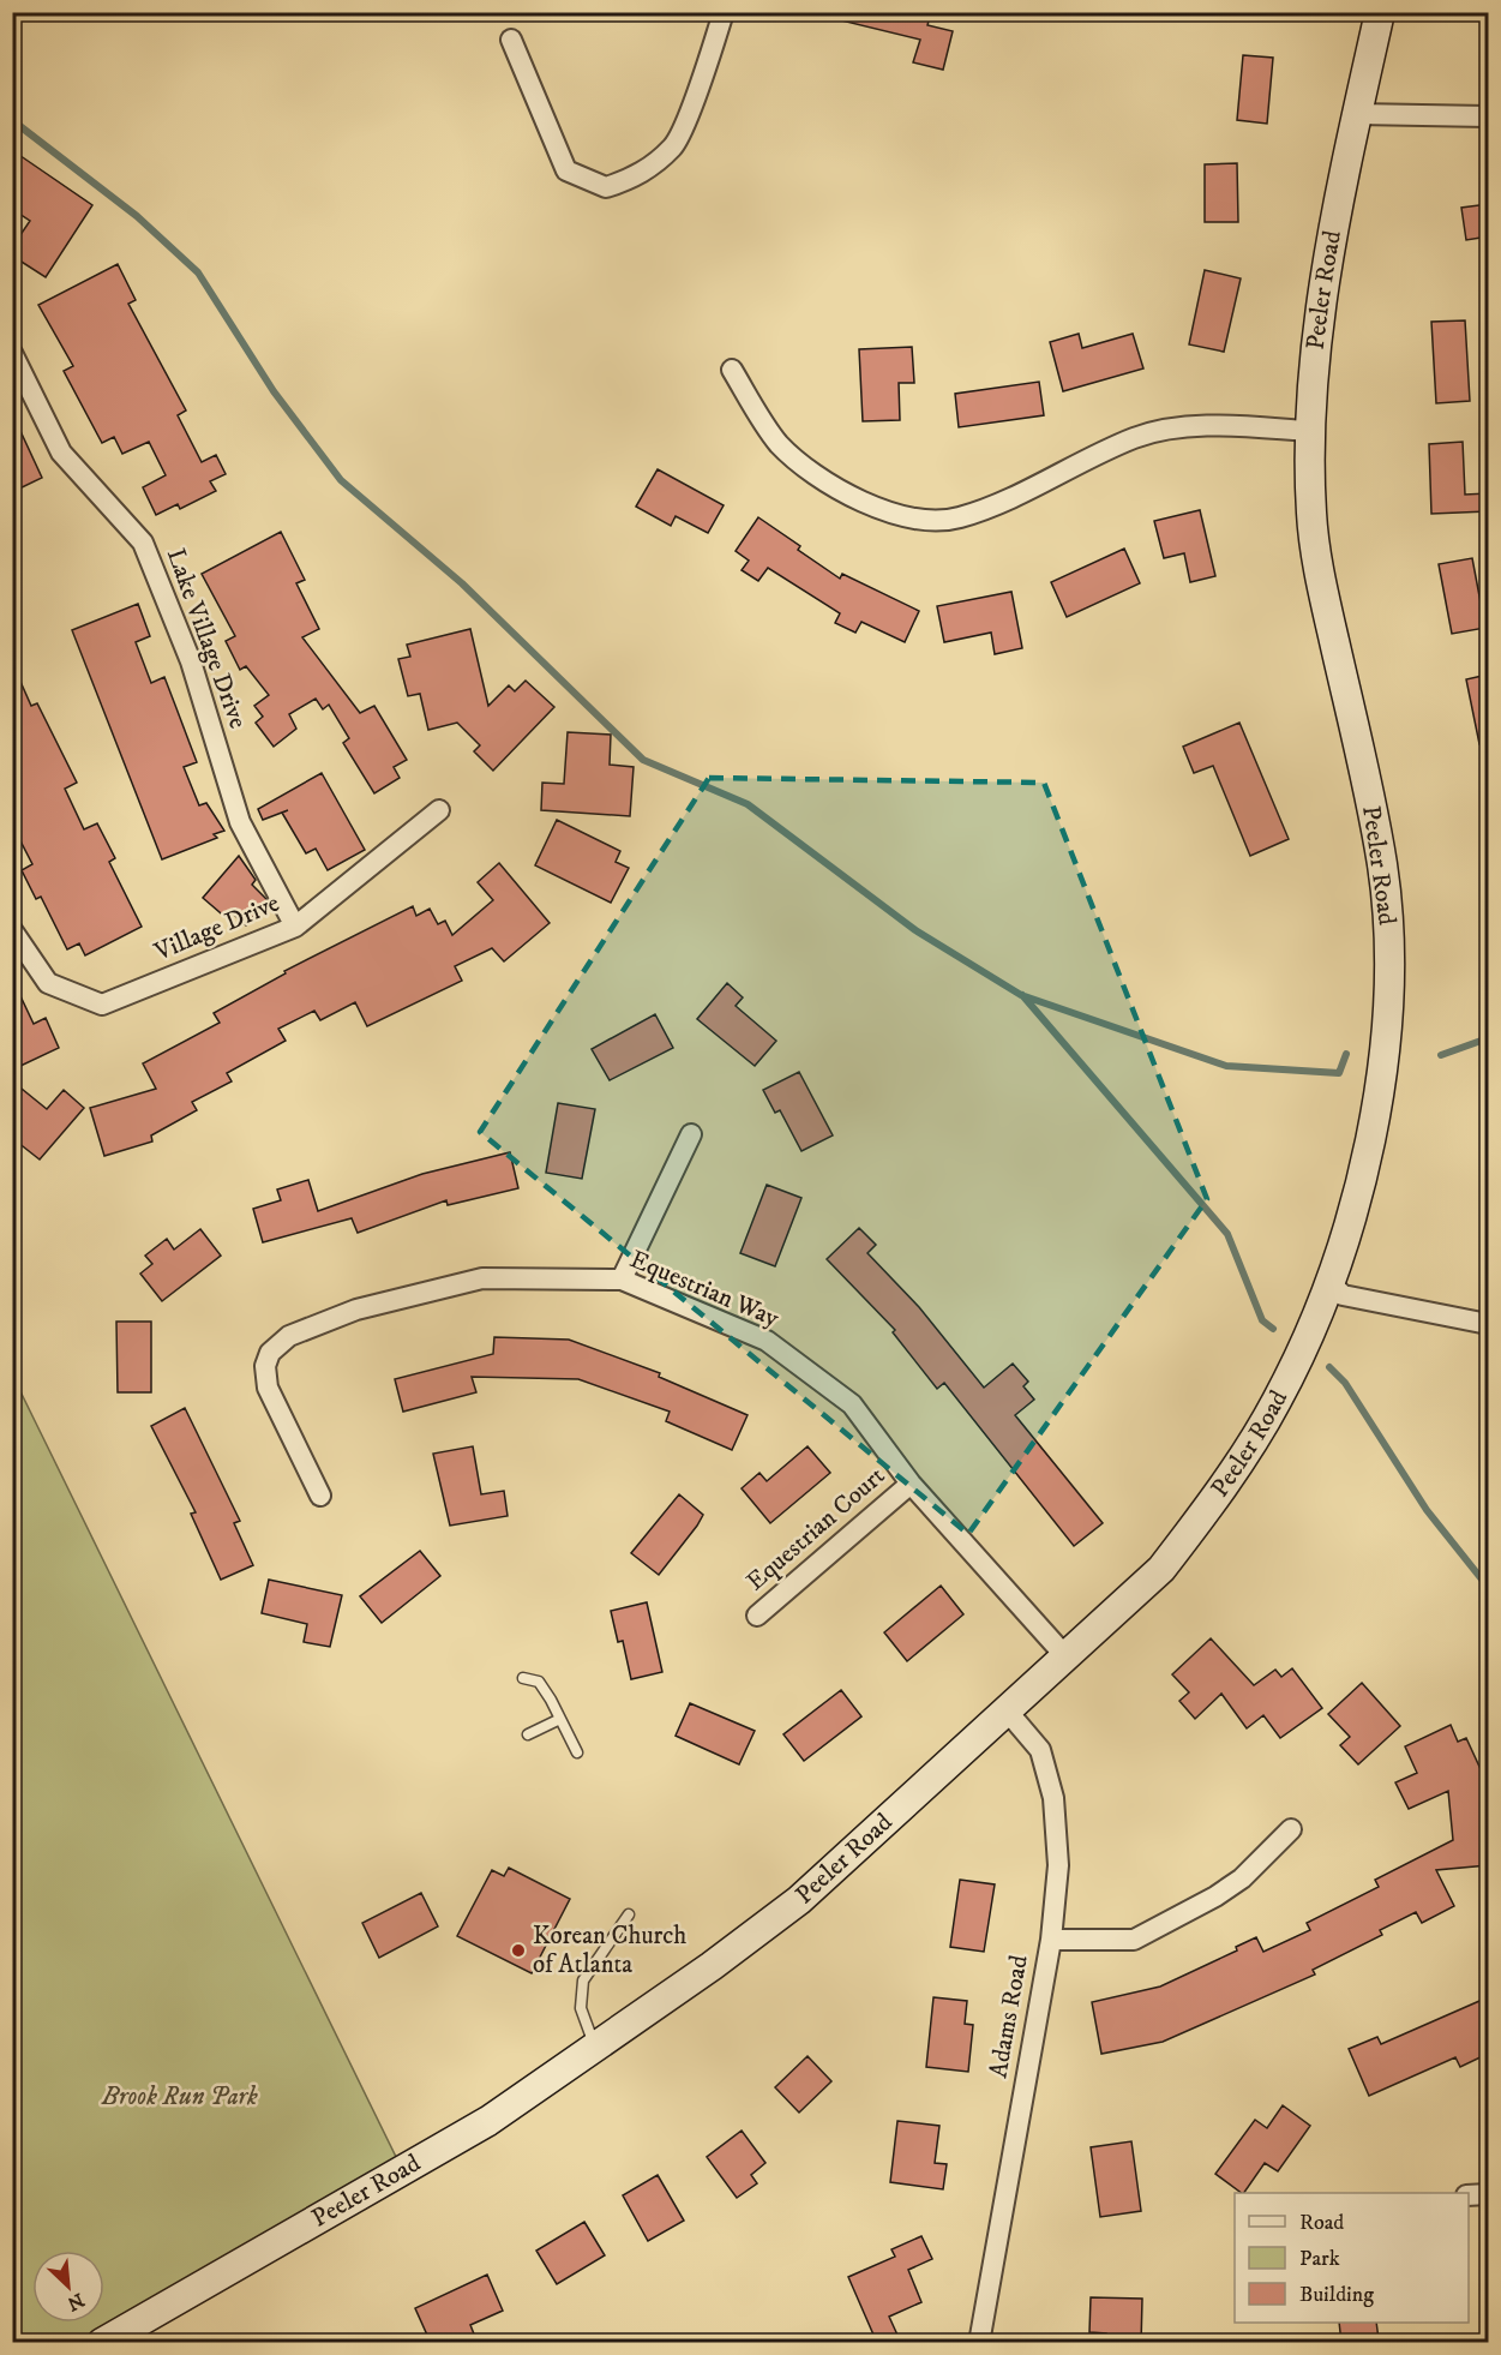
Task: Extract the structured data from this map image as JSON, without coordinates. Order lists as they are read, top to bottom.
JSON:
{
  "streets": {
    "street": [
      "Peeler Road",
      "Lake Village Drive",
      "Village Drive",
      "Equestrian Way",
      "Equestrian Court",
      "Adams Road"
    ]
  },
  "crossings": [
    ["Peeler Road", "Equestrian Way"],
    ["Peeler Road", "Adams Road"],
    ["Lake Village Drive", "Village Drive"],
    ["Equestrian Way", "Equestrian Court"]
  ],
  "parks": ["Brook Run Park"],
  "places": ["Korean Church of Atlanta"],
  "legend": ["Road", "Park", "Building"],
  "north": "bottom right"
}
